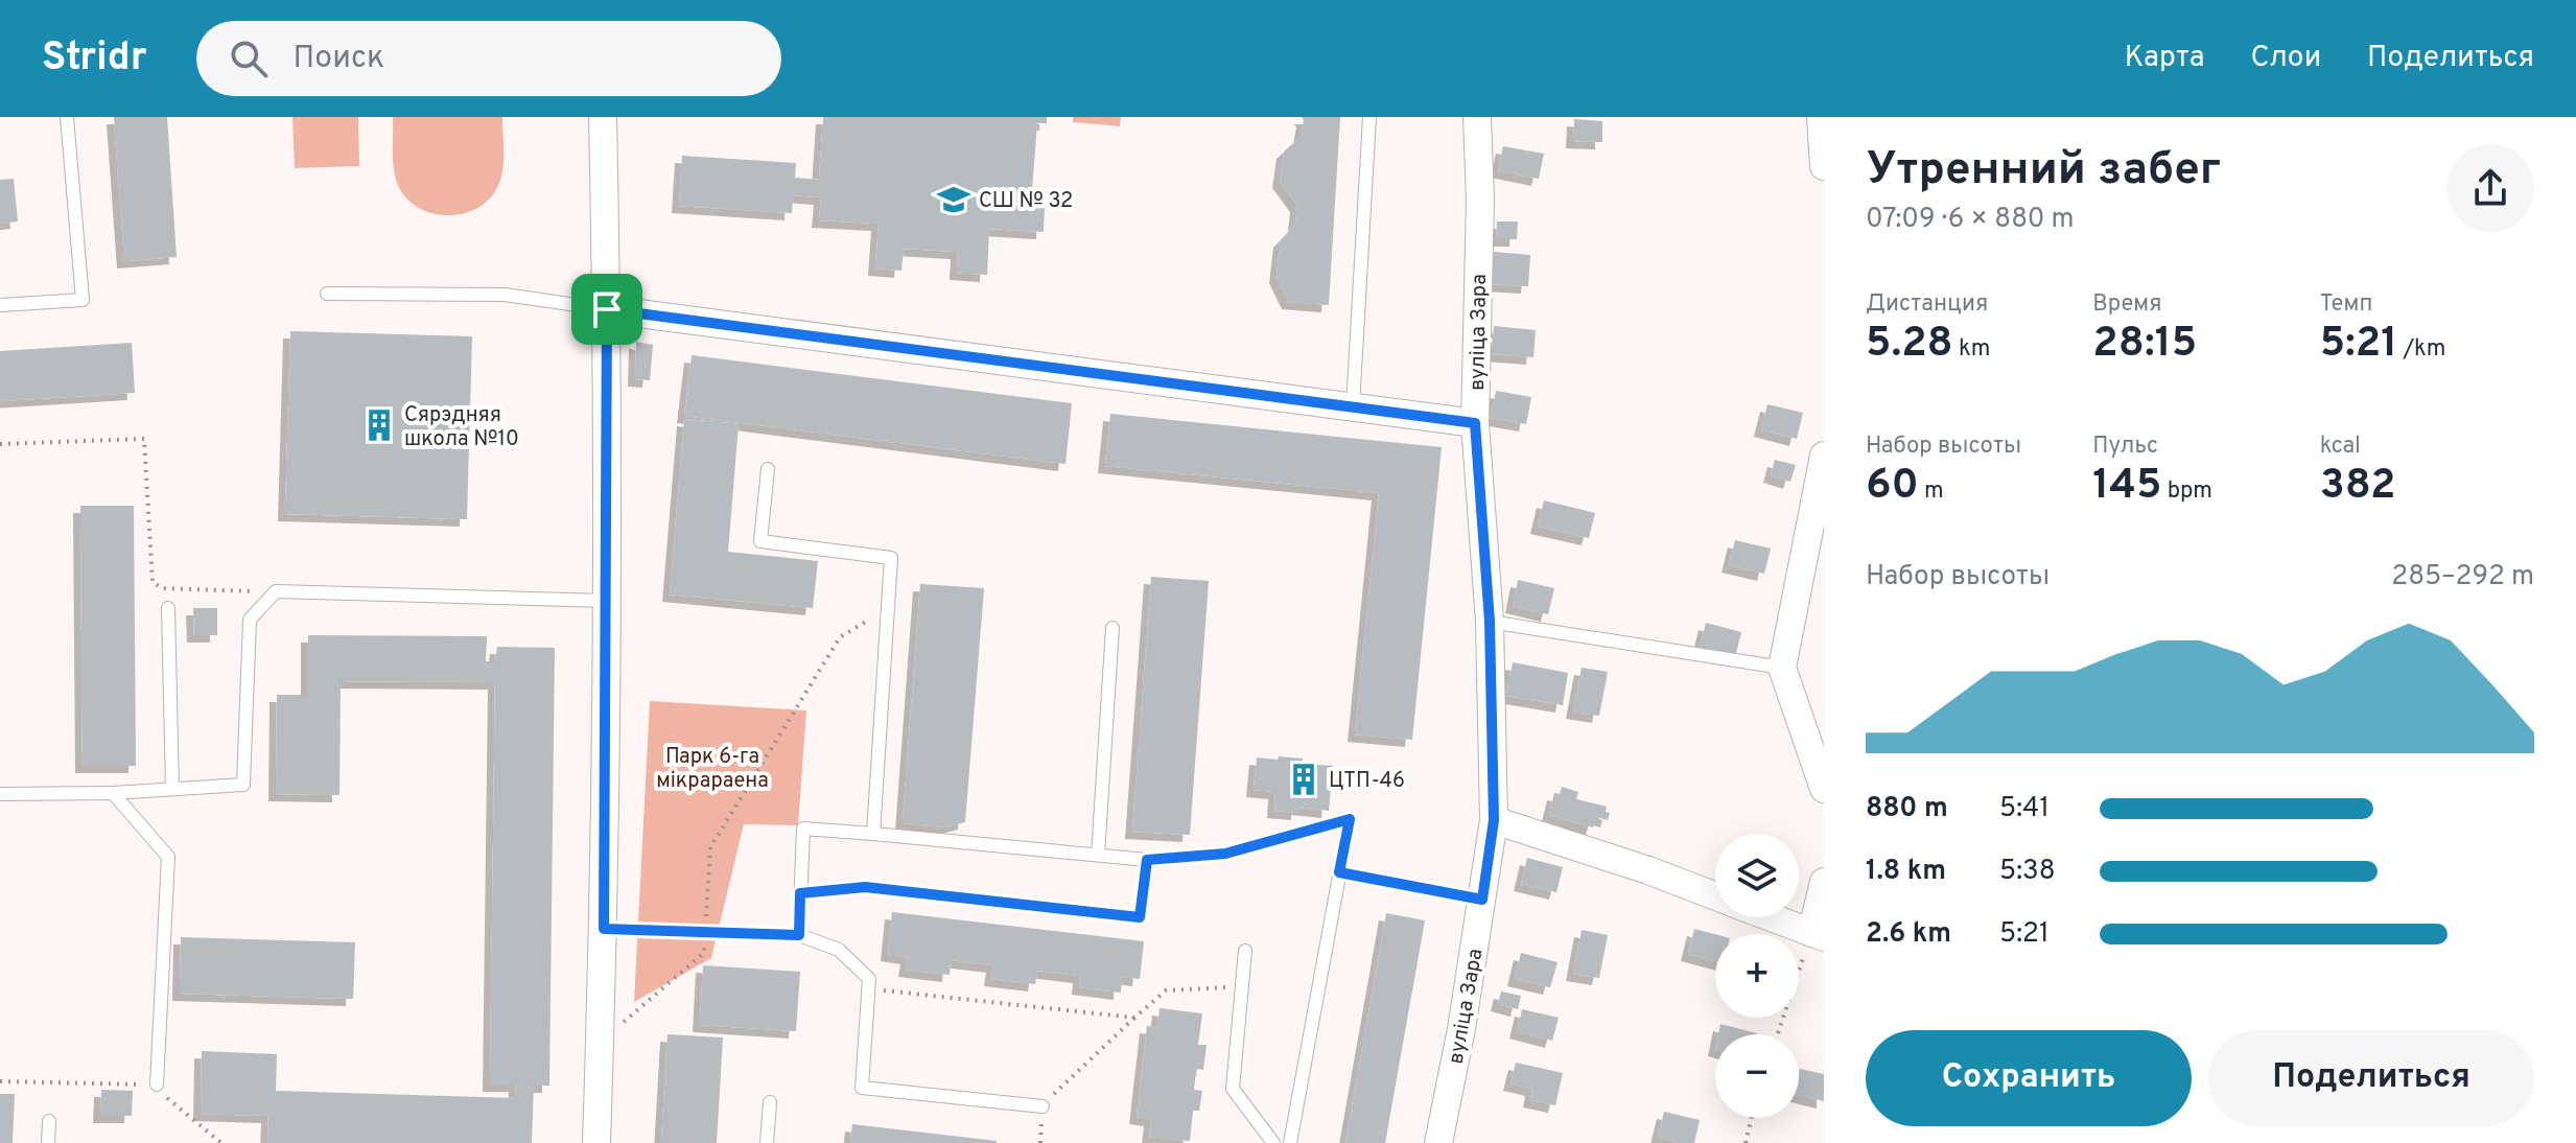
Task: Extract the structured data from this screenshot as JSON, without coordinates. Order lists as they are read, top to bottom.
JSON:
{
  "streets": {
    "street": ["вуліца Зара"]
  },
  "parks": ["Парк 6-га мікрараена"],
  "places": {
    "school or university": ["СШ № 32"],
    "building": ["Сярэдняя школа №10", "ЦТП-46"]
  },
  "page": {
    "header": "Stridr",
    "search": "Поиск",
    "nav": ["Карта", "Слои", "Поделиться"],
    "heading": ["Утренний забег", "07:09 · 6 × 880 m"],
    "stats": [
      ["Дистанция", "5.28 km"],
      ["Время", "28:15"],
      ["Темп", "5:21 /km"],
      ["Набор высоты", "60 m"],
      ["Пульс", "145 bpm"],
      ["kcal", "382"]
    ],
    "chart": ["Набор высоты", "285–292 m"],
    "list": [
      {
        "name": "880 m",
        "note": "5:41"
      },
      {
        "name": "1.8 km",
        "note": "5:38"
      },
      {
        "name": "2.6 km",
        "note": "5:21"
      }
    ],
    "map_buttons": ["+", "−"],
    "buttons": ["Сохранить", "Поделиться"]
  }
}
